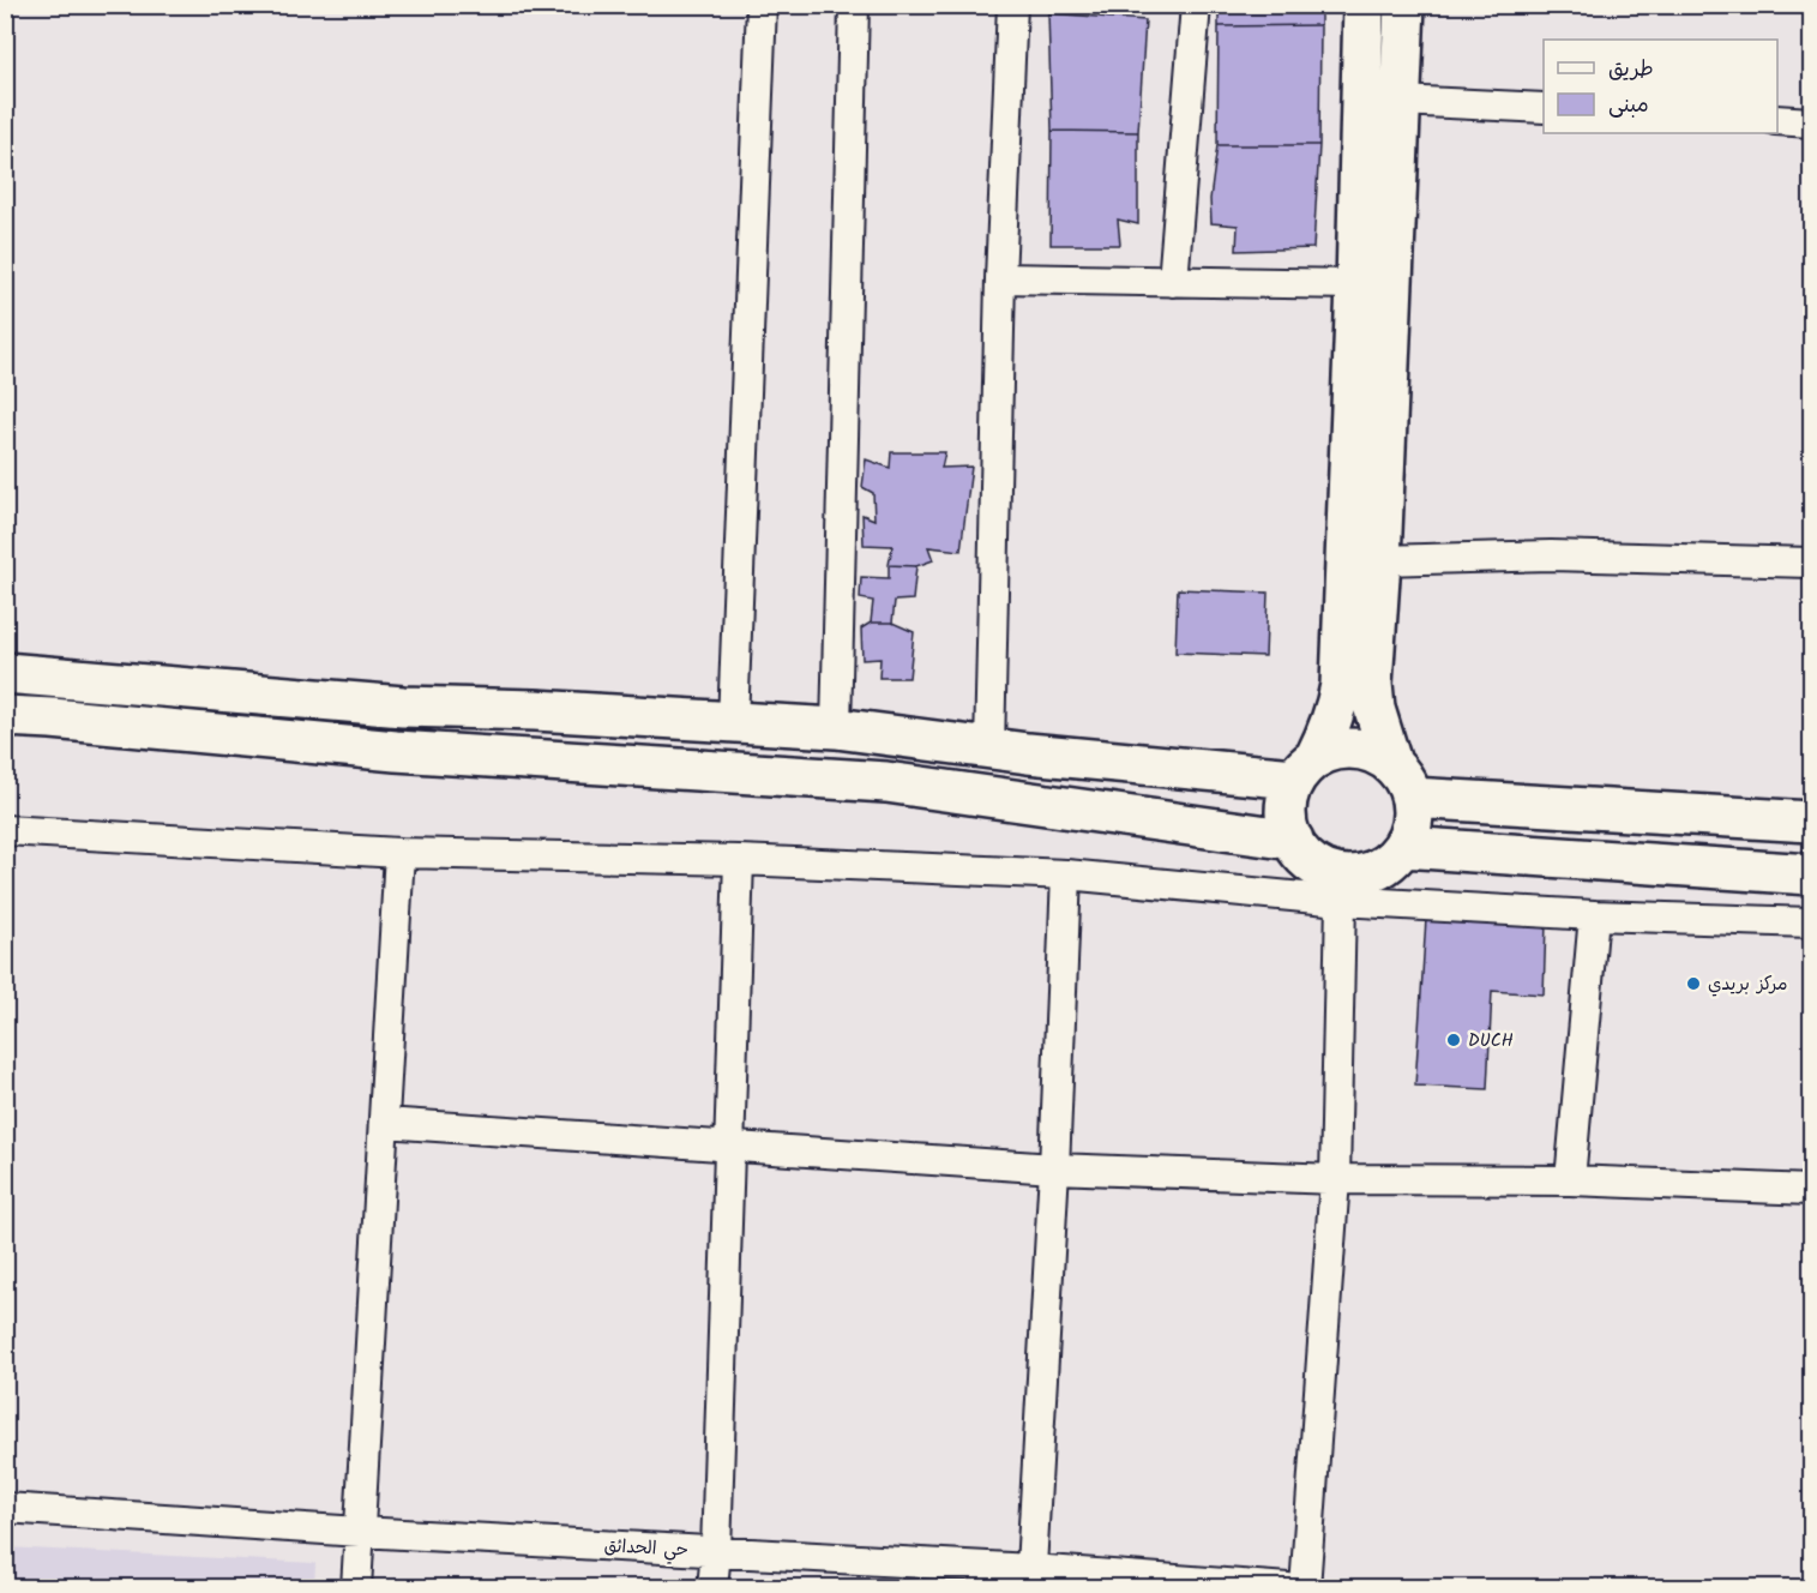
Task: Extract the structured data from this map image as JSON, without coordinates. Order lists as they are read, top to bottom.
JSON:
{
  "streets": {
    "street": ["حي الحدائق"]
  },
  "places": ["مركز بريدي", "DUCH"],
  "legend": ["طريق", "مبنى"]
}
